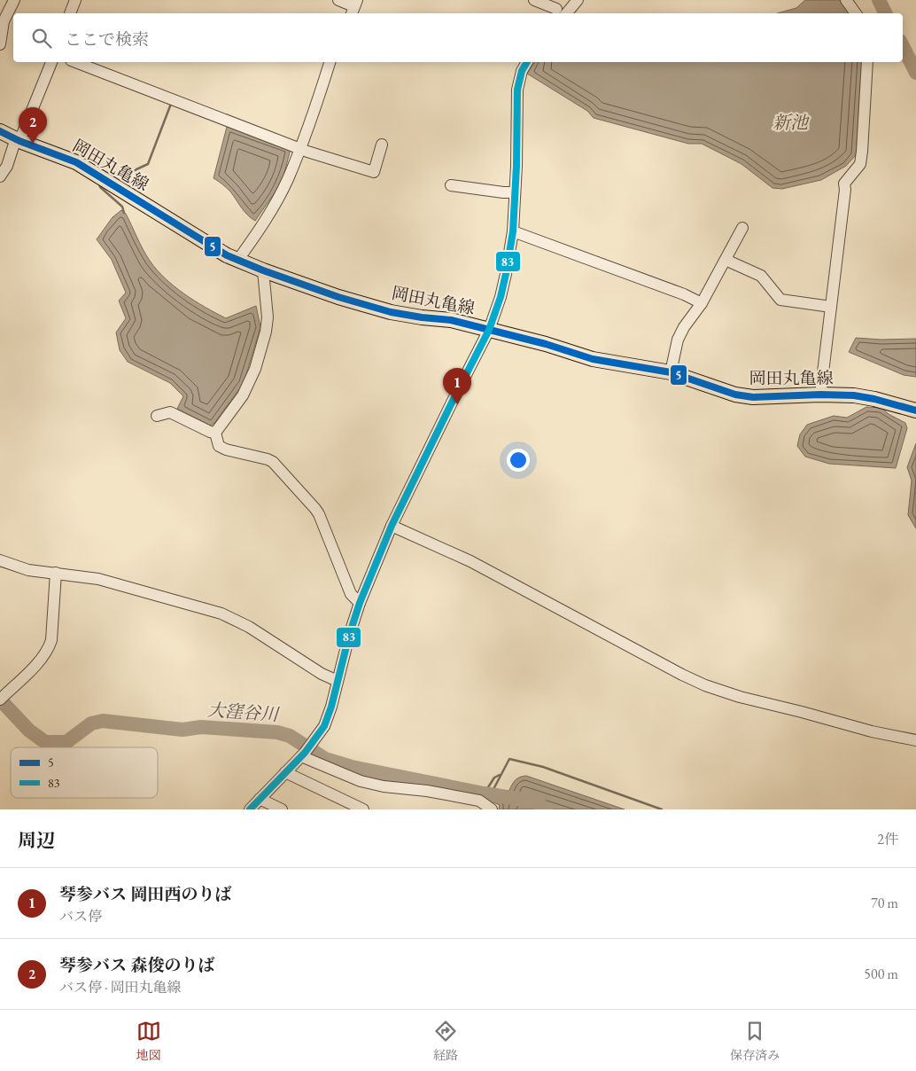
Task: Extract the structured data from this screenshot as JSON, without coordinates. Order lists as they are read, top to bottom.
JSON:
{
  "streets": {
    "main road": ["岡田丸亀線"]
  },
  "water": ["新池", "大窪谷川"],
  "lines": ["transit line 83", "transit line 5"],
  "legend": ["5", "83"],
  "page": {
    "search": "ここで検索",
    "pins": ["2", "1"],
    "heading": ["周辺", "2件"],
    "list": [
      {
        "mark": "1",
        "name": "琴参バス 岡田西のりば",
        "note": "バス停",
        "value": "70 m"
      },
      {
        "mark": "2",
        "name": "琴参バス 森俊のりば",
        "note": "バス停 · 岡田丸亀線",
        "value": "500 m"
      }
    ],
    "nav": ["地図", "経路", "保存済み"]
  }
}
